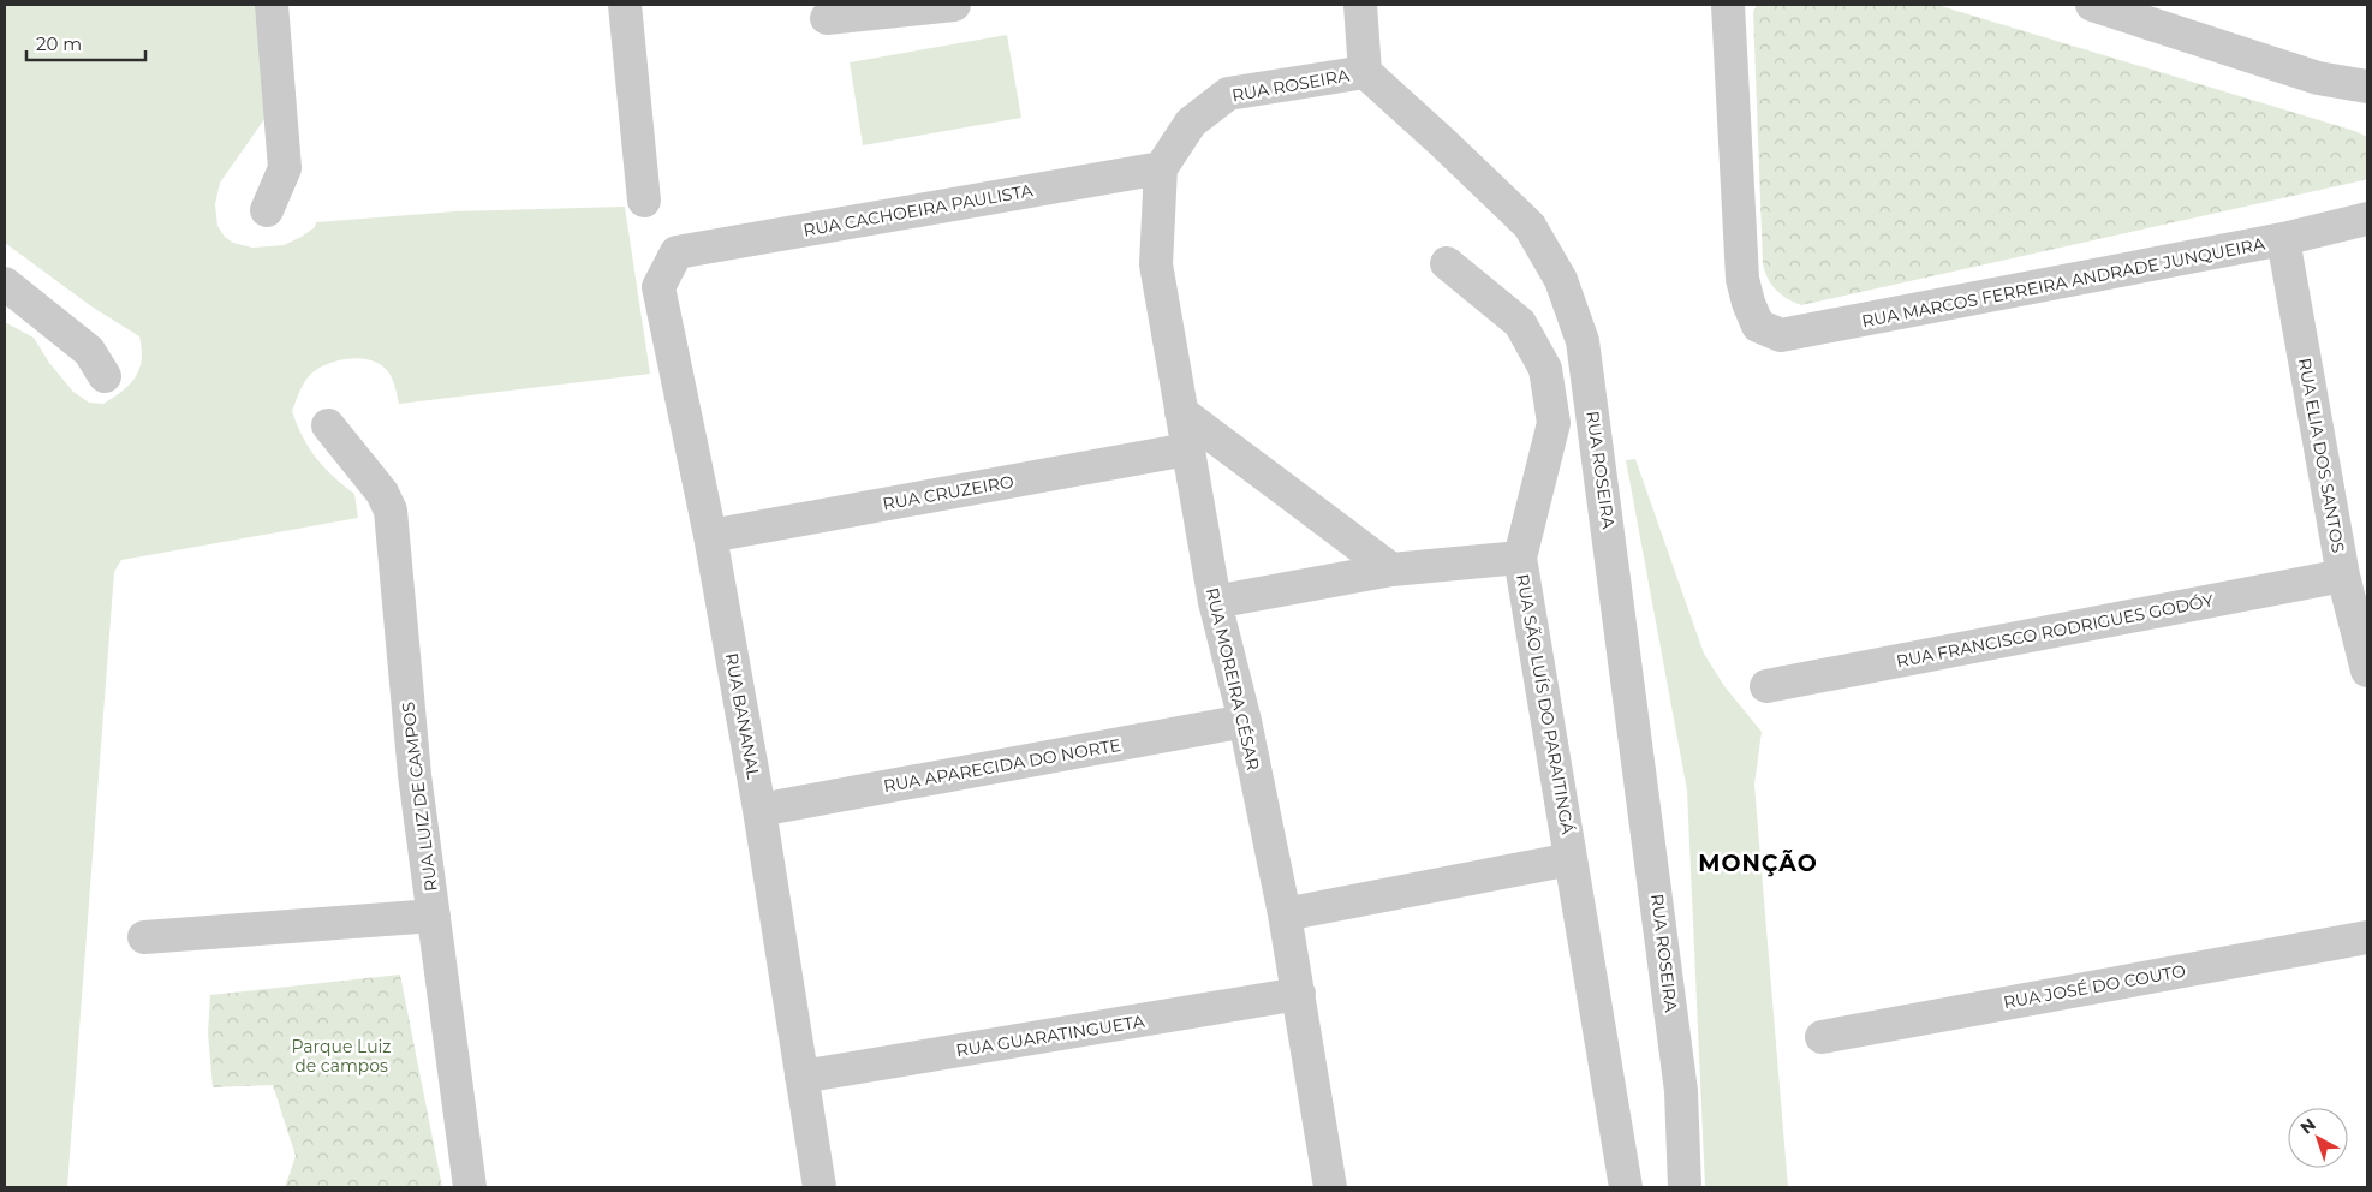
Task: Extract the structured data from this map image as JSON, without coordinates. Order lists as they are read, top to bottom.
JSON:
{
  "streets": {
    "street": [
      "RUA ROSEIRA",
      "RUA CACHOEIRA PAULISTA",
      "RUA MARCOS FERREIRA ANDRADE JUNQUEIRA",
      "RUA ELIA DOS SANTOS",
      "RUA CRUZEIRO",
      "RUA FRANCISCO RODRIGUES GODÓY",
      "RUA MOREIRA CÉSAR",
      "RUA SÃO LUÍS DO PARAITINGÁ",
      "RUA BANANAL",
      "RUA APARECIDA DO NORTE",
      "RUA LUIZ DE CAMPOS",
      "RUA JOSÉ DO COUTO",
      "RUA GUARATINGUETA"
    ]
  },
  "crossings": [
    ["RUA ROSEIRA", "RUA CACHOEIRA PAULISTA"],
    ["RUA ROSEIRA", "RUA MOREIRA CÉSAR"],
    ["RUA CACHOEIRA PAULISTA", "RUA MOREIRA CÉSAR"],
    ["RUA CACHOEIRA PAULISTA", "RUA BANANAL"],
    ["RUA MARCOS FERREIRA ANDRADE JUNQUEIRA", "RUA ELIA DOS SANTOS"],
    ["RUA ELIA DOS SANTOS", "RUA FRANCISCO RODRIGUES GODÓY"],
    ["RUA CRUZEIRO", "RUA MOREIRA CÉSAR"],
    ["RUA CRUZEIRO", "RUA BANANAL"],
    ["RUA MOREIRA CÉSAR", "RUA APARECIDA DO NORTE"],
    ["RUA MOREIRA CÉSAR", "RUA GUARATINGUETA"],
    ["RUA BANANAL", "RUA APARECIDA DO NORTE"],
    ["RUA BANANAL", "RUA GUARATINGUETA"]
  ],
  "districts": ["MONÇÃO"],
  "parks": ["Parque Luiz de campos"],
  "scale_bar": "20 m",
  "north": "top left"
}
